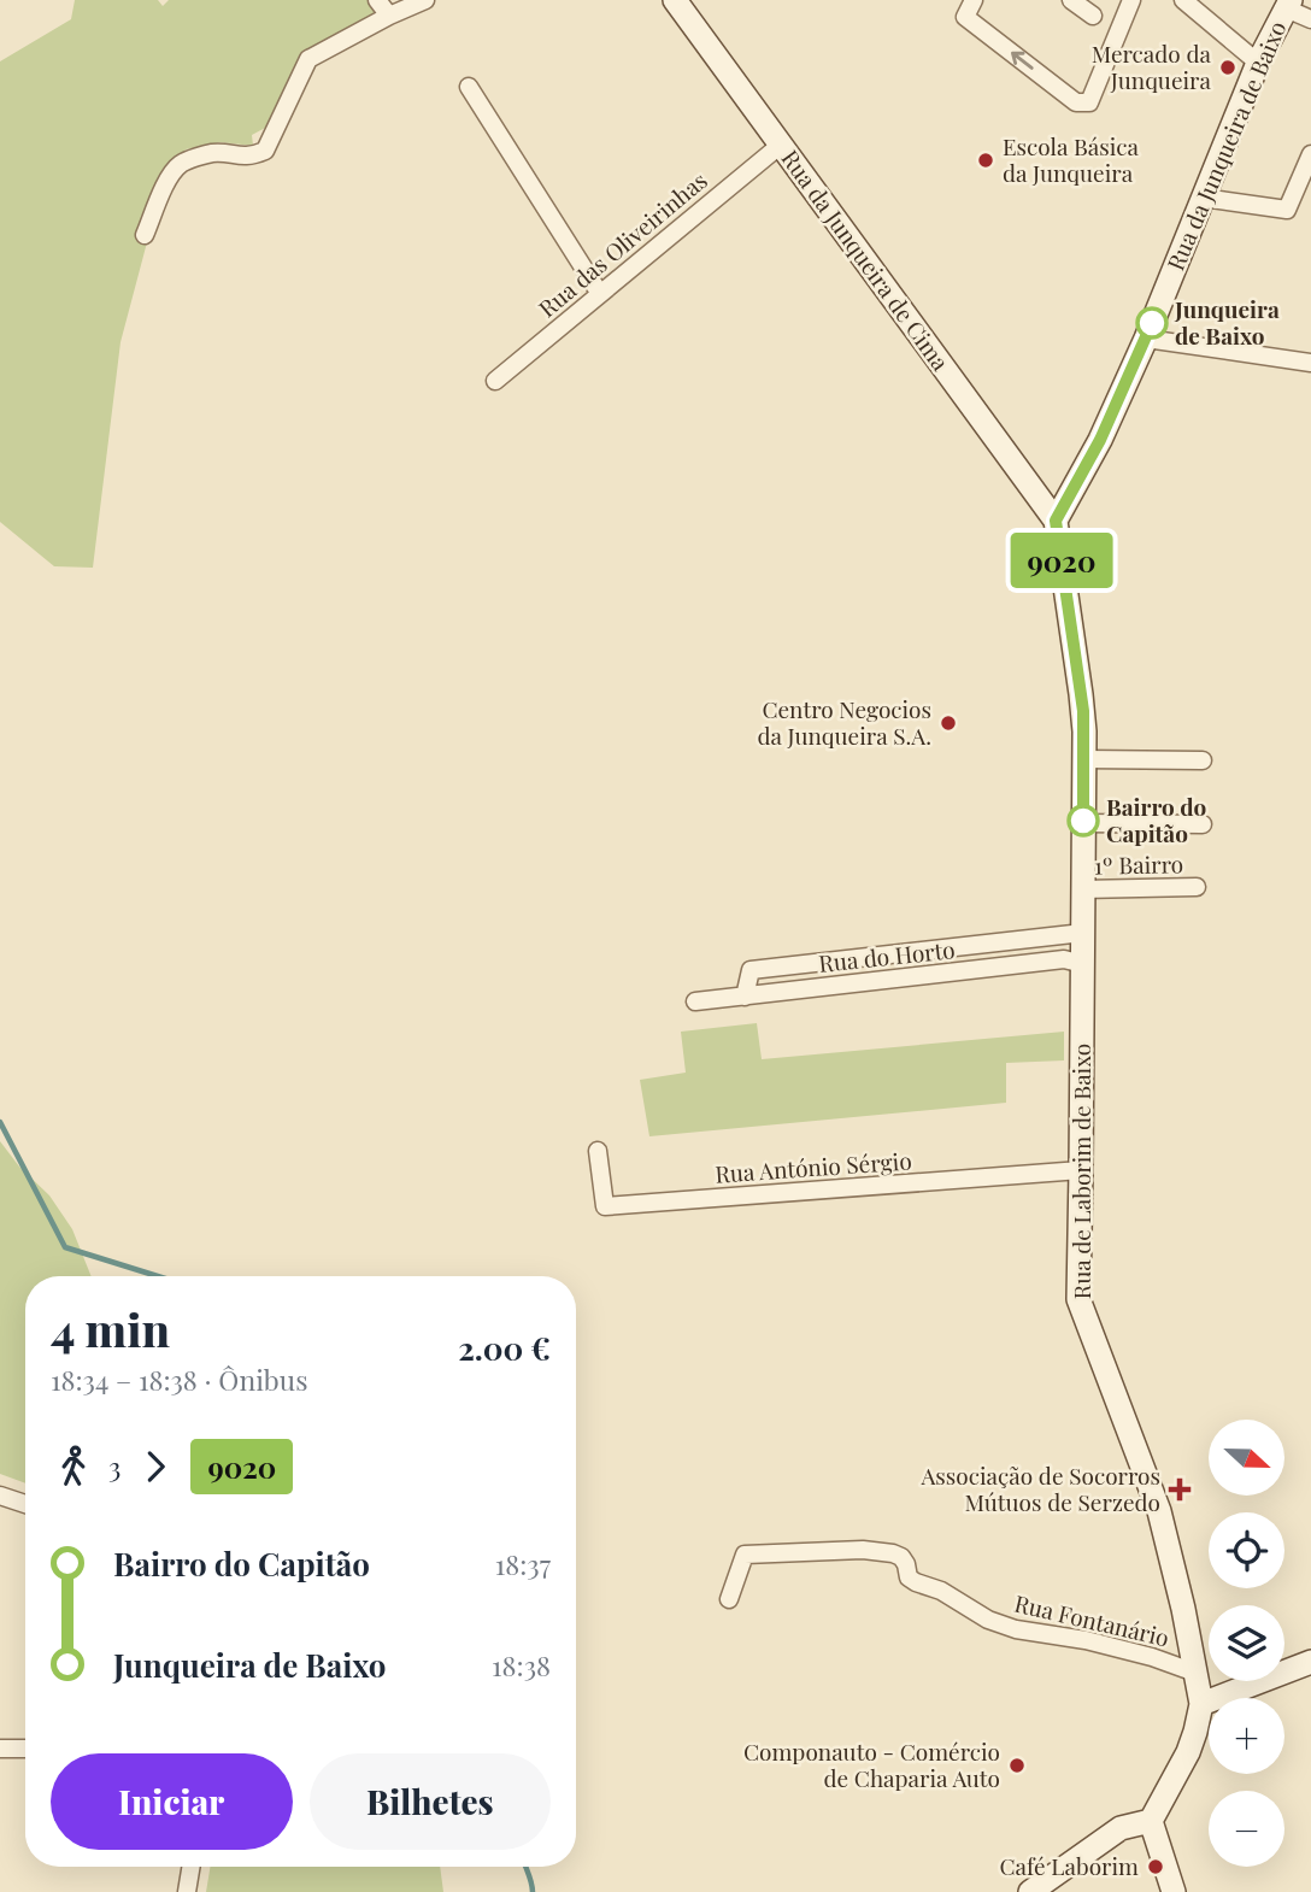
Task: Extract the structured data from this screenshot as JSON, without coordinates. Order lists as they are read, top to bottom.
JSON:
{
  "streets": {
    "main road": ["Rua da Junqueira de Baixo", "Rua da Junqueira de Cima", "Rua de Laborim de Baixo"],
    "street": [
      "Rua das Oliveirinhas",
      "1º Bairro",
      "Rua do Horto",
      "Rua António Sérgio",
      "Rua Fontanário"
    ]
  },
  "crossings": [
    ["Rua da Junqueira de Baixo", "Rua da Junqueira de Cima"],
    ["Rua da Junqueira de Baixo", "Rua de Laborim de Baixo"],
    ["Rua das Oliveirinhas", "Rua da Junqueira de Cima"],
    ["Rua da Junqueira de Cima", "Rua de Laborim de Baixo"],
    ["1º Bairro", "Rua de Laborim de Baixo"],
    ["Rua do Horto", "Rua de Laborim de Baixo"],
    ["Rua António Sérgio", "Rua de Laborim de Baixo"],
    ["Rua de Laborim de Baixo", "Rua Fontanário"]
  ],
  "places": {
    "other": [
      "Mercado da Junqueira",
      "Escola Básica da Junqueira",
      "Junqueira de Baixo",
      "Centro Negocios da Junqueira S.A.",
      "Bairro do Capitão",
      "Componauto - Comércio de Chaparia Auto",
      "Café Laborim"
    ],
    "health": ["Associação de Socorros Mútuos de Serzedo"]
  },
  "lines": ["bus line 9020"],
  "north": "right",
  "page": {
    "on_map": "9020",
    "heading": ["4 min", "18:34 – 18:38 · Ônibus", "2.00 €"],
    "map_buttons": ["+", "−"],
    "legs": ["3", "9020"],
    "list": [
      {
        "name": "Bairro do Capitão",
        "value": "18:37"
      },
      {
        "name": "Junqueira de Baixo",
        "value": "18:38"
      }
    ],
    "buttons": ["Iniciar", "Bilhetes"]
  }
}
